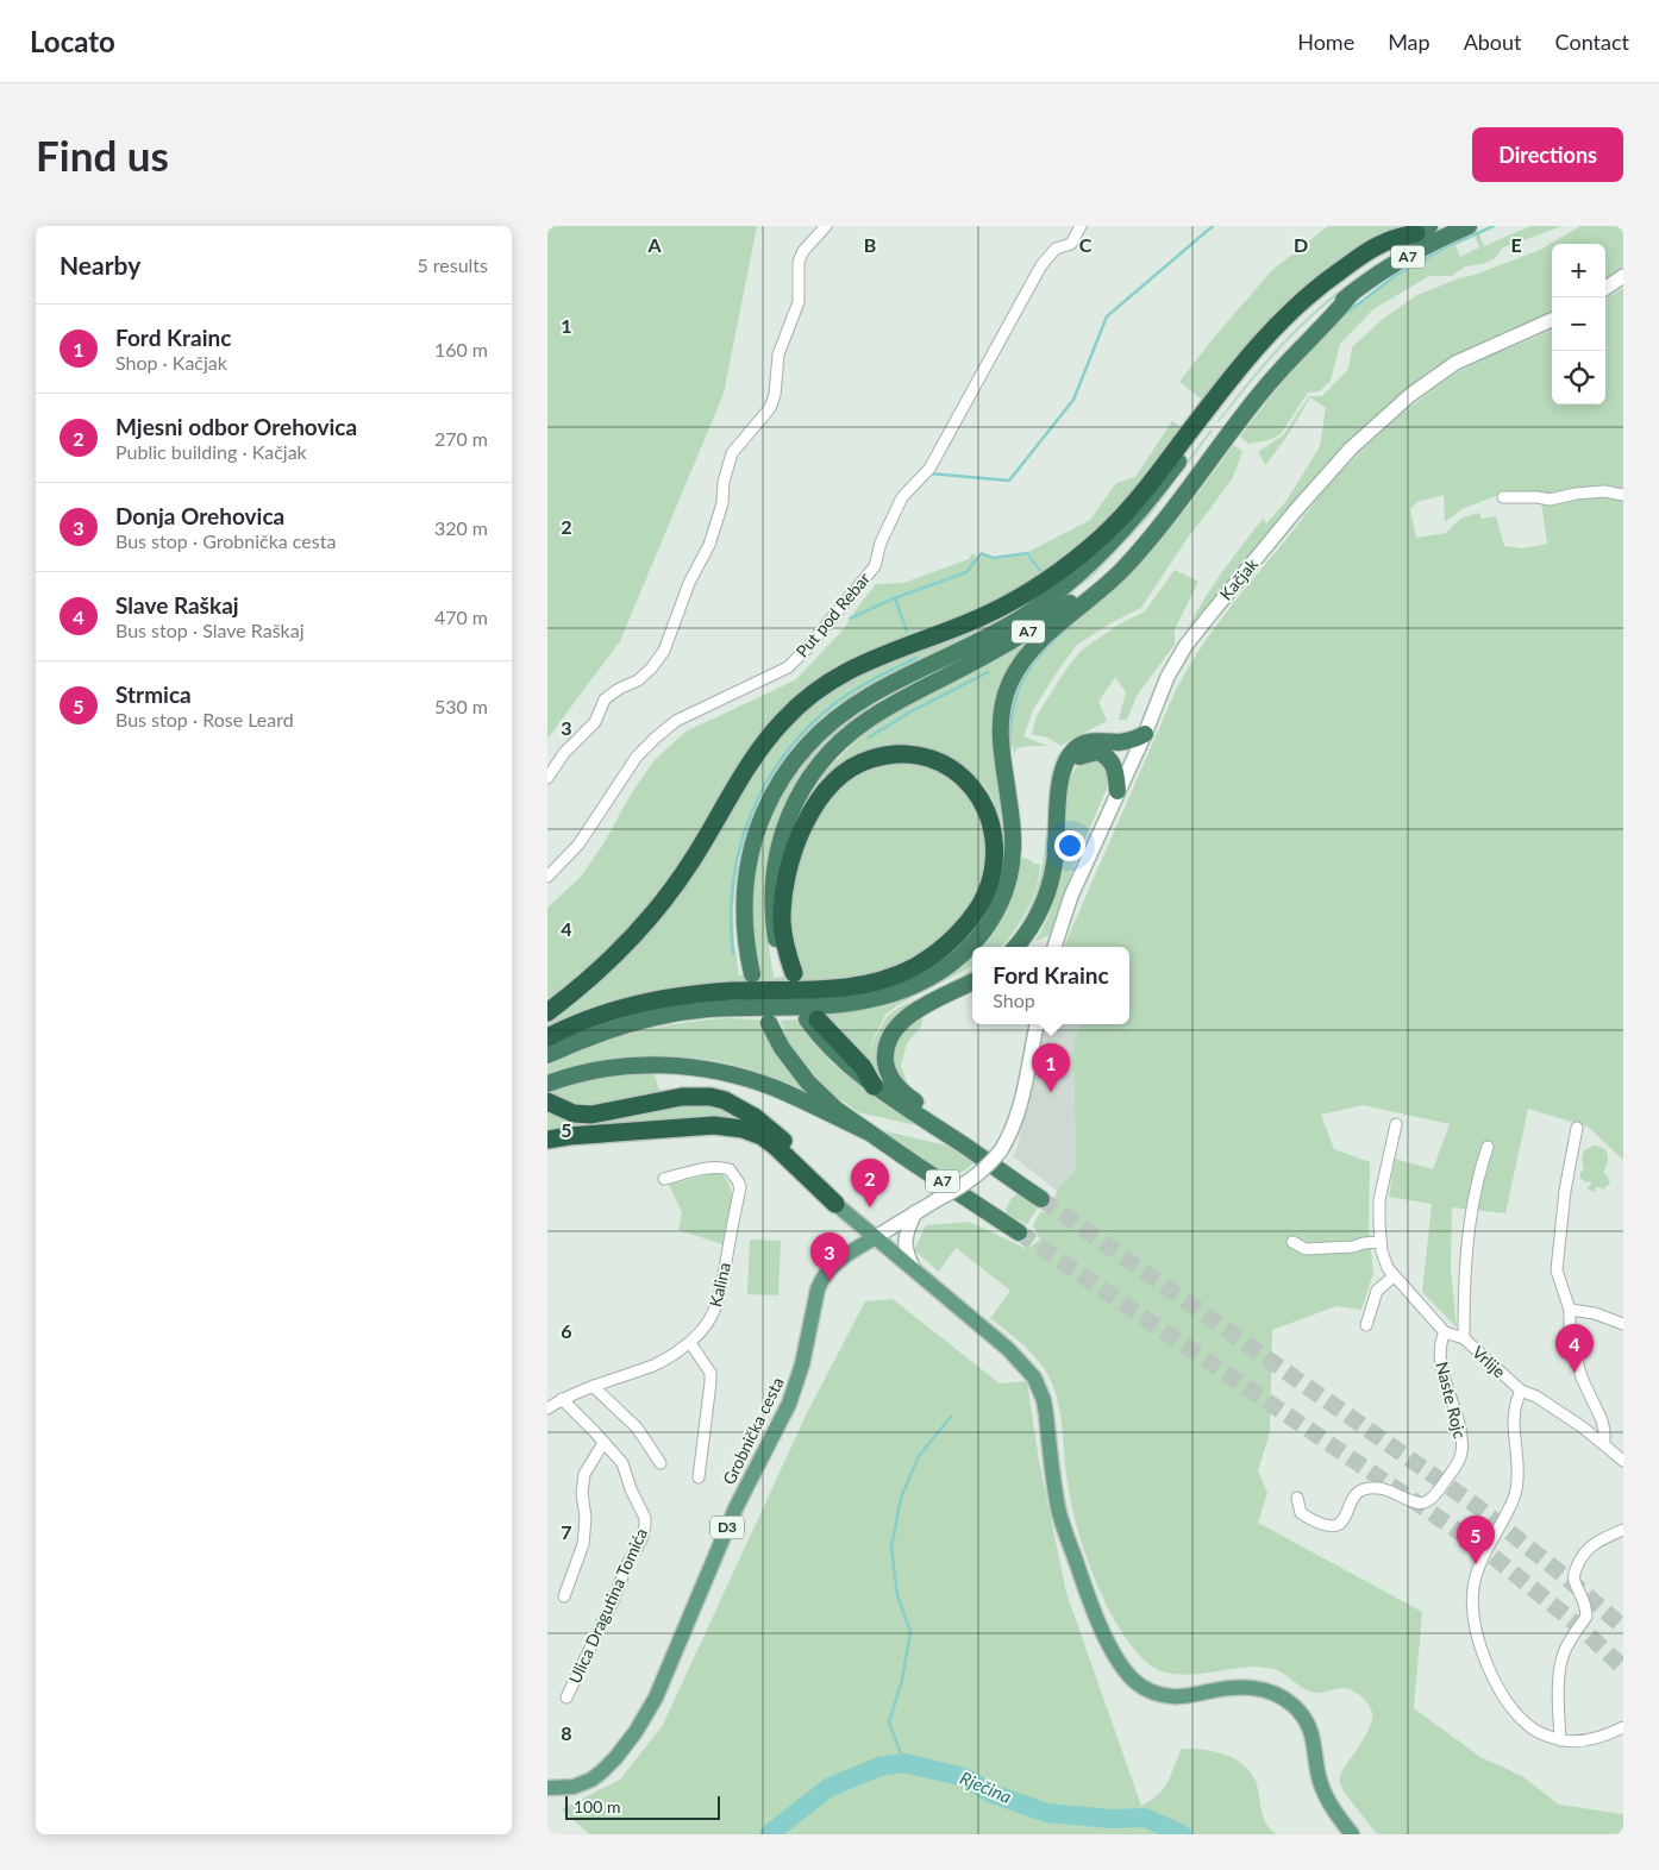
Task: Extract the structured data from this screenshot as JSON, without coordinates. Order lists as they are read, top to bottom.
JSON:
{
  "streets": {
    "highway": ["A7"],
    "main road": ["Kačjak", "Grobnička cesta", "D3"],
    "street": [
      "Put pod Rebar",
      "Kalina",
      "Vrlije",
      "Naste Rojc",
      "Ulica Dragutina Tomića"
    ]
  },
  "crossings": [
    ["Kalina", "Ulica Dragutina Tomića"],
    ["Vrlije", "Naste Rojc"]
  ],
  "water": ["Rječina"],
  "scale_bar": "100 m",
  "page": {
    "header": "Locato",
    "nav": [
      "Home",
      "Map",
      "About",
      "Contact"
    ],
    "buttons": "Directions",
    "title": "Find us",
    "heading": ["Nearby", "5 results"],
    "map_buttons": ["+", "−"],
    "list": [
      {
        "mark": "1",
        "name": "Ford Krainc",
        "note": "Shop · Kačjak",
        "value": "160 m"
      },
      {
        "mark": "2",
        "name": "Mjesni odbor Orehovica",
        "note": "Public building · Kačjak",
        "value": "270 m"
      },
      {
        "mark": "3",
        "name": "Donja Orehovica",
        "note": "Bus stop · Grobnička cesta",
        "value": "320 m"
      },
      {
        "mark": "4",
        "name": "Slave Raškaj",
        "note": "Bus stop · Slave Raškaj",
        "value": "470 m"
      },
      {
        "mark": "5",
        "name": "Strmica",
        "note": "Bus stop · Rose Leard",
        "value": "530 m"
      }
    ],
    "popup": ["Ford Krainc", "Shop"],
    "pins": [
      "1",
      "2",
      "3",
      "4",
      "5"
    ],
    "scale": "100 m"
  },
  "grid": {
    "columns": [
      "A",
      "B",
      "C",
      "D",
      "E"
    ],
    "rows": [
      "1",
      "2",
      "3",
      "4",
      "5",
      "6",
      "7",
      "8"
    ]
  }
}
